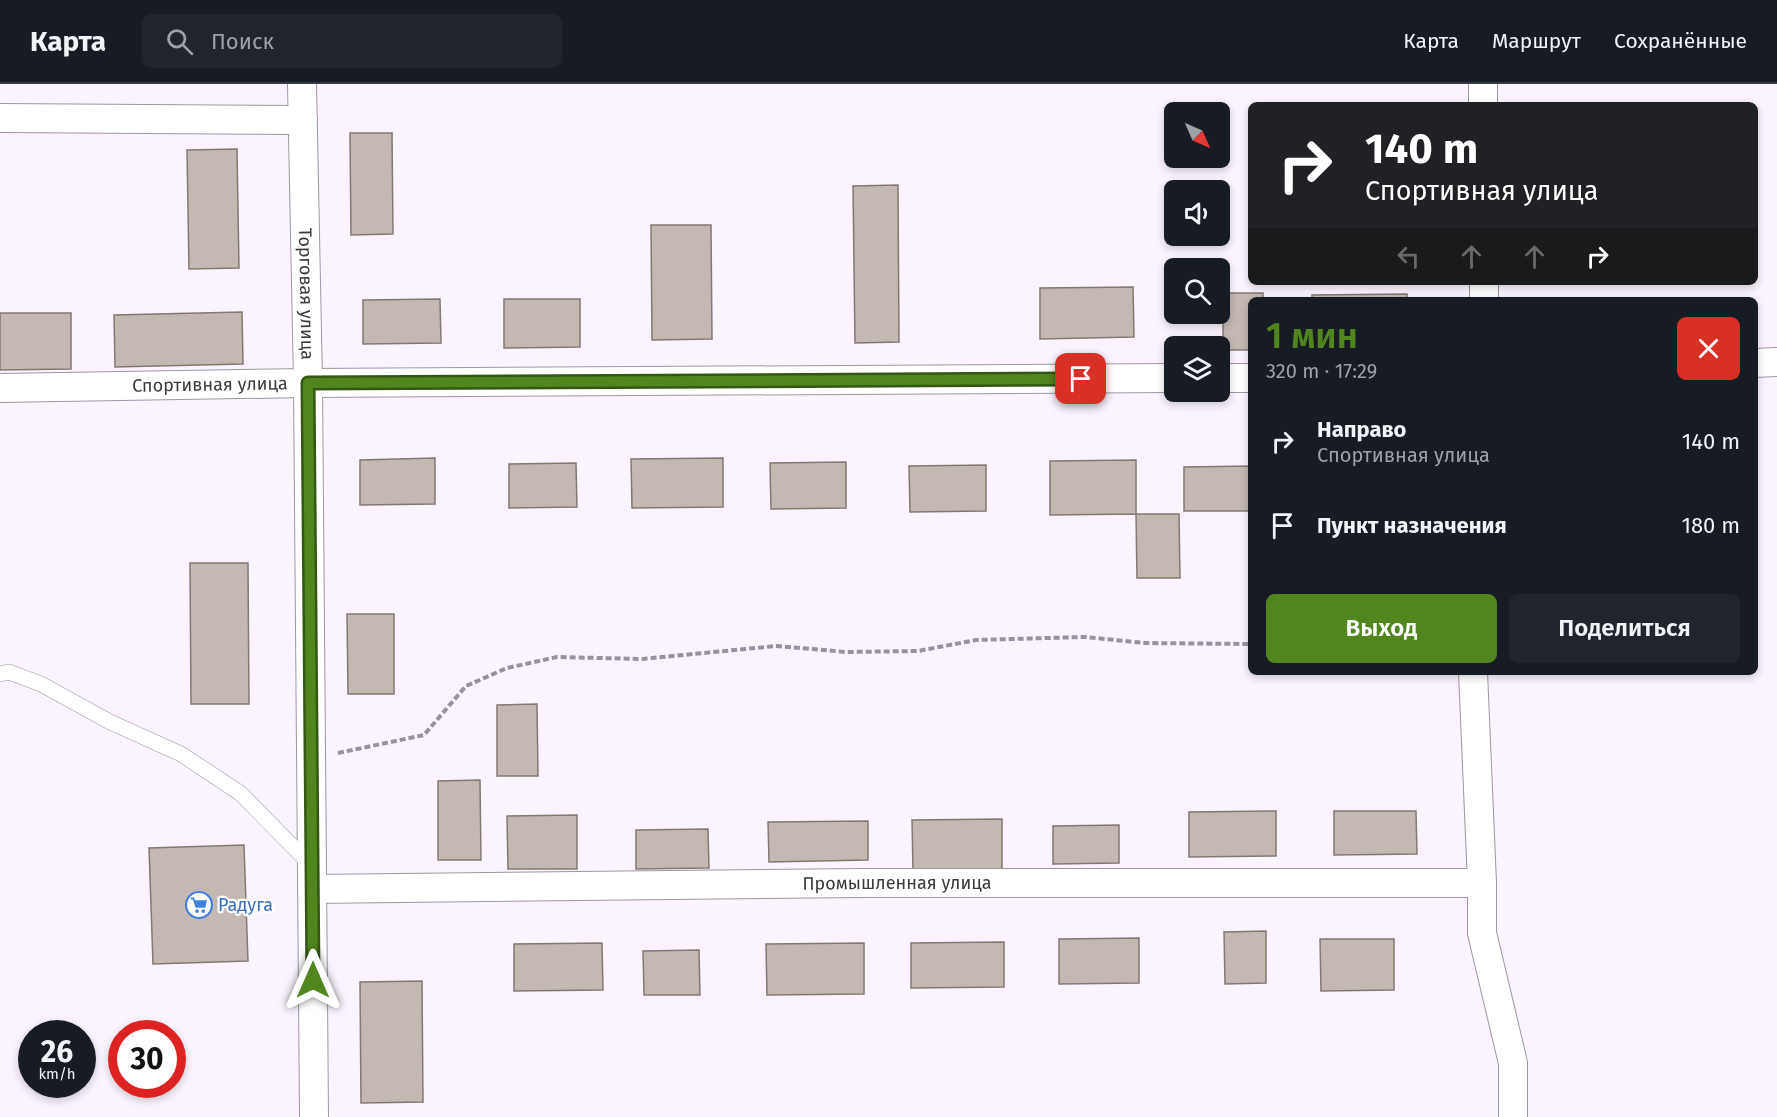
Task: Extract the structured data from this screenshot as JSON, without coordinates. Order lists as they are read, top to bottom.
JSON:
{
  "streets": {
    "street": ["Торговая улица", "Спортивная улица", "Промышленная улица"]
  },
  "crossings": [
    ["Торговая улица", "Спортивная улица"],
    ["Торговая улица", "Промышленная улица"]
  ],
  "places": {
    "supermarket": ["Радуга"]
  },
  "north": "bottom right",
  "page": {
    "header": "Карта",
    "search": "Поиск",
    "nav": ["Карта", "Маршрут", "Сохранённые"],
    "turn": ["140 m", "Спортивная улица"],
    "heading": ["1 мин", "320 m · 17:29"],
    "list": [
      {
        "name": "Направо",
        "note": "Спортивная улица",
        "value": "140 m"
      },
      {
        "name": "Пункт назначения",
        "value": "180 m"
      }
    ],
    "buttons": ["Выход", "Поделиться"],
    "speed": "26 km/h",
    "limit": "30"
  }
}
